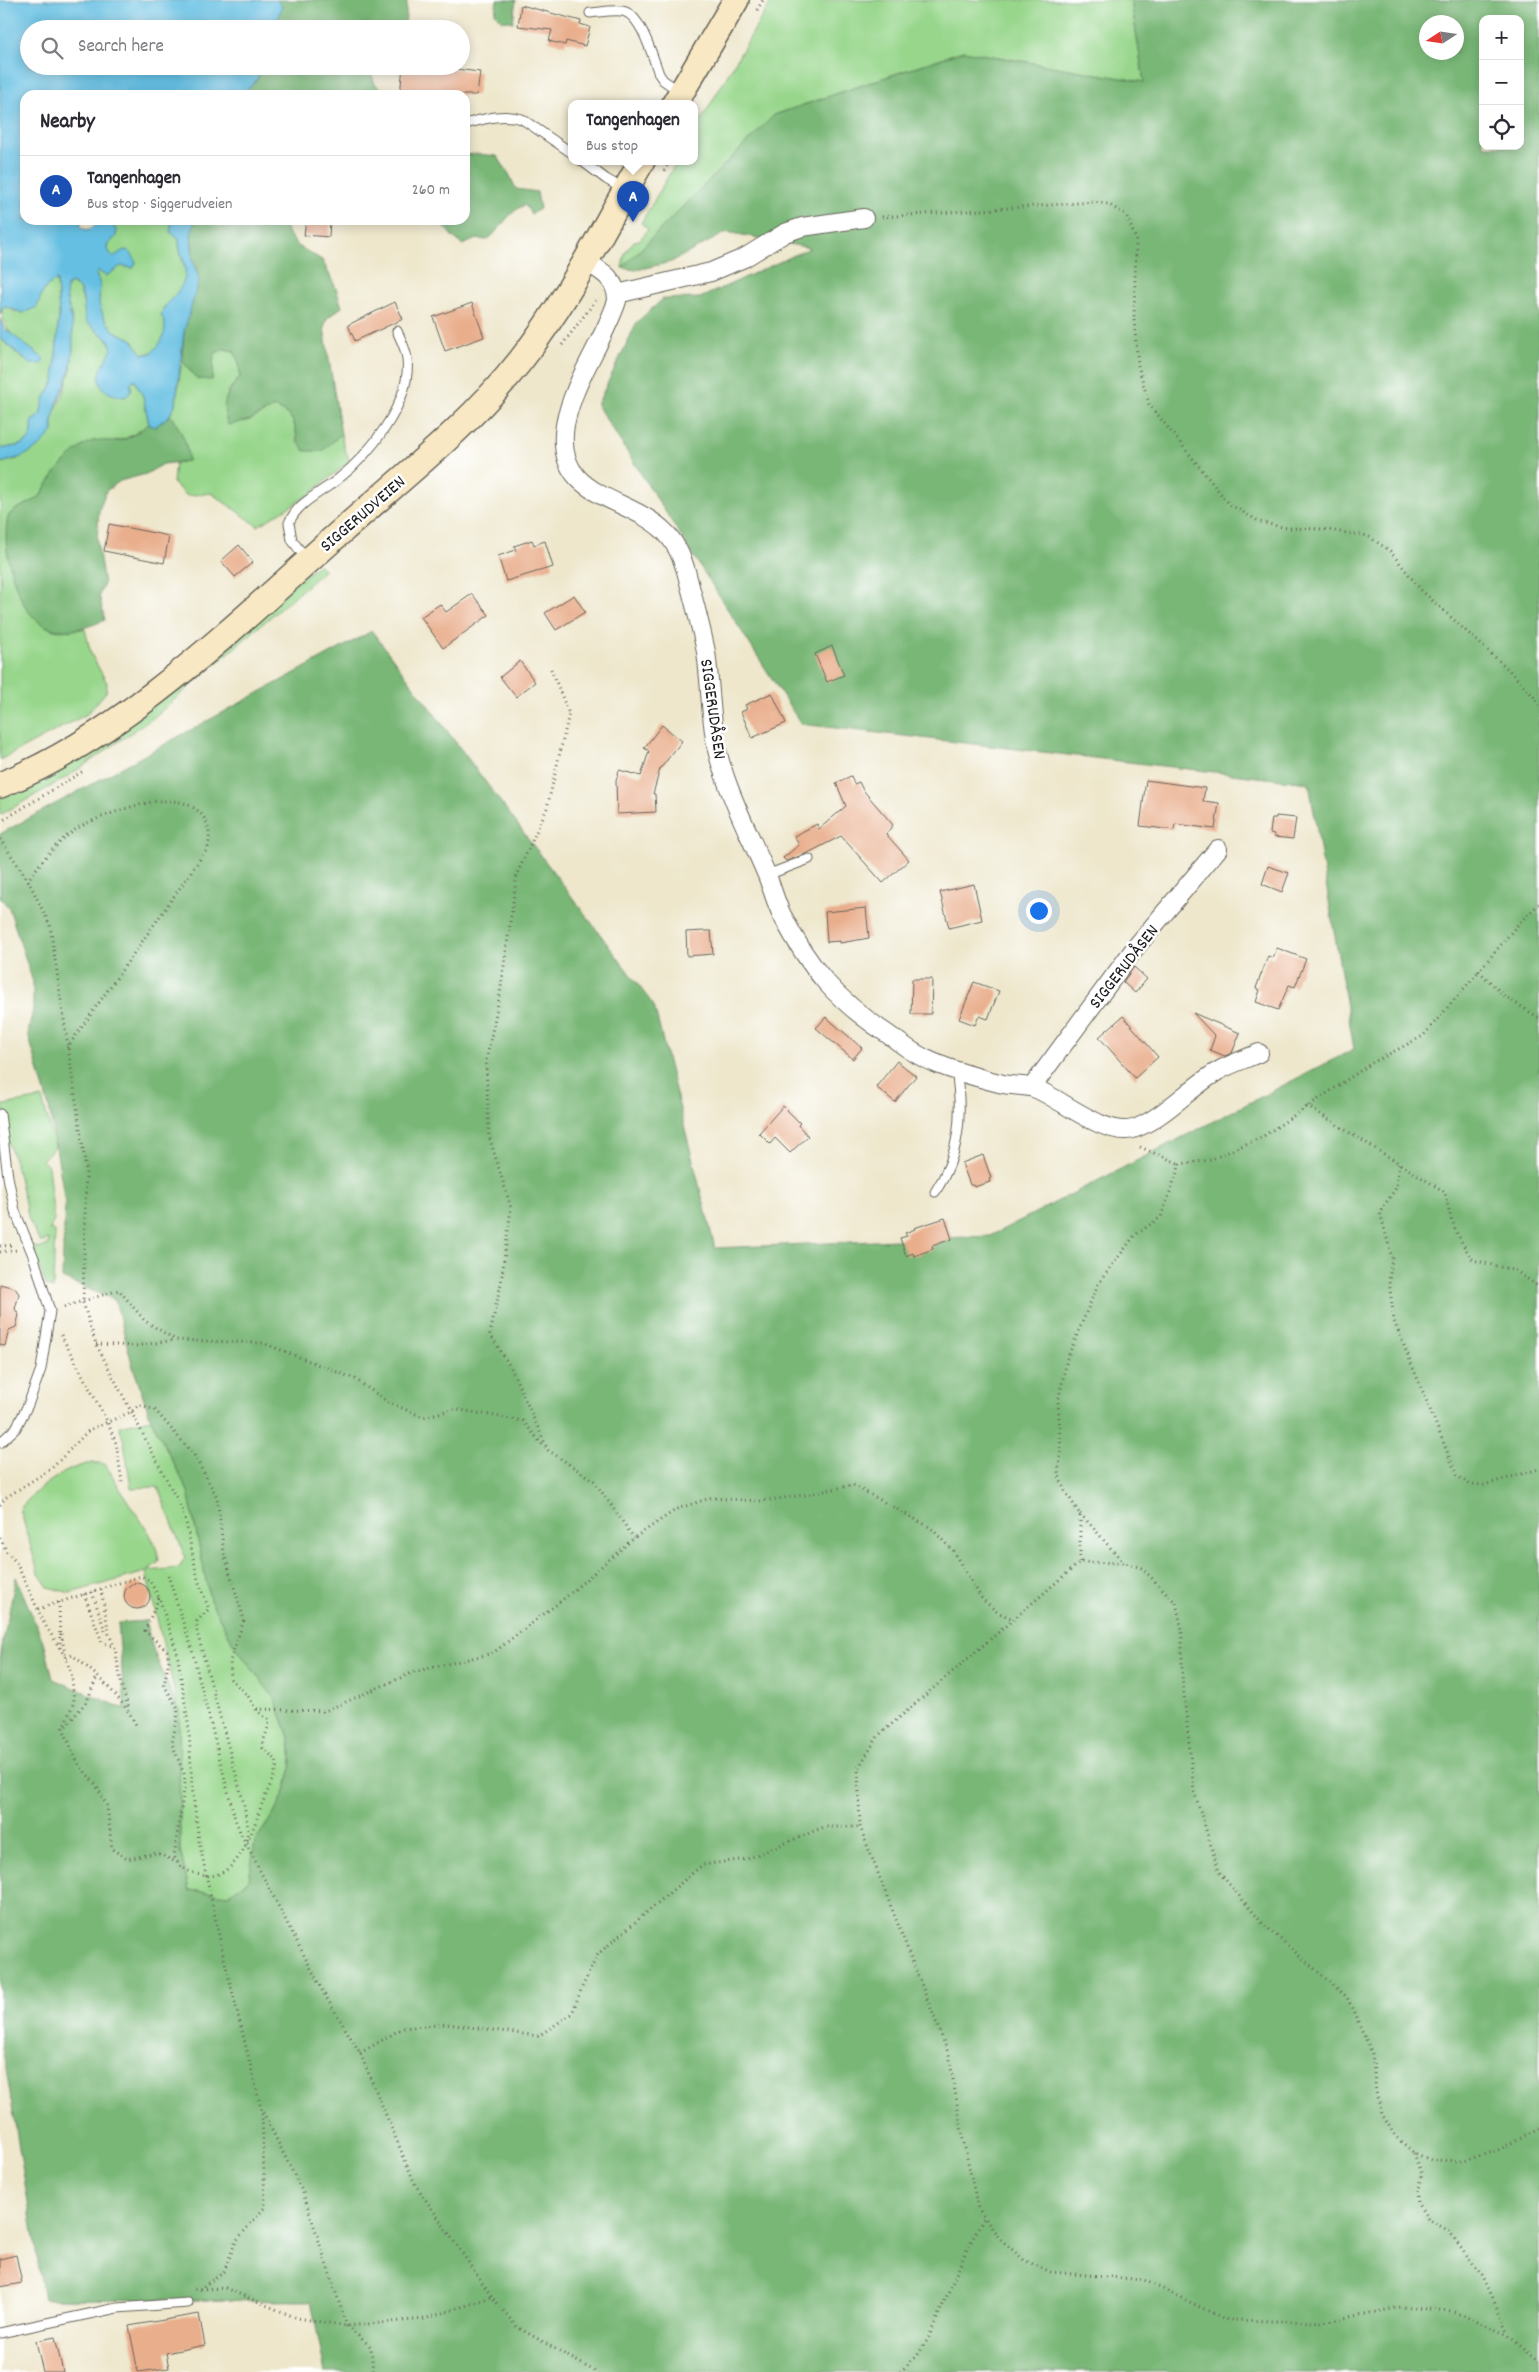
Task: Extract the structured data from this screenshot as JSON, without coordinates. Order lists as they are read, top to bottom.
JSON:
{
  "streets": {
    "main road": ["SIGGERUDVEIEN"],
    "street": ["SIGGERUDÅSEN"]
  },
  "north": "left",
  "page": {
    "map_buttons": ["+", "−"],
    "search": "Search here",
    "heading": "Nearby",
    "popup": ["Tangenhagen", "Bus stop"],
    "list": [
      {
        "mark": "A",
        "name": "Tangenhagen",
        "note": "Bus stop · Siggerudveien",
        "value": "260 m"
      }
    ],
    "pins": "A"
  }
}
